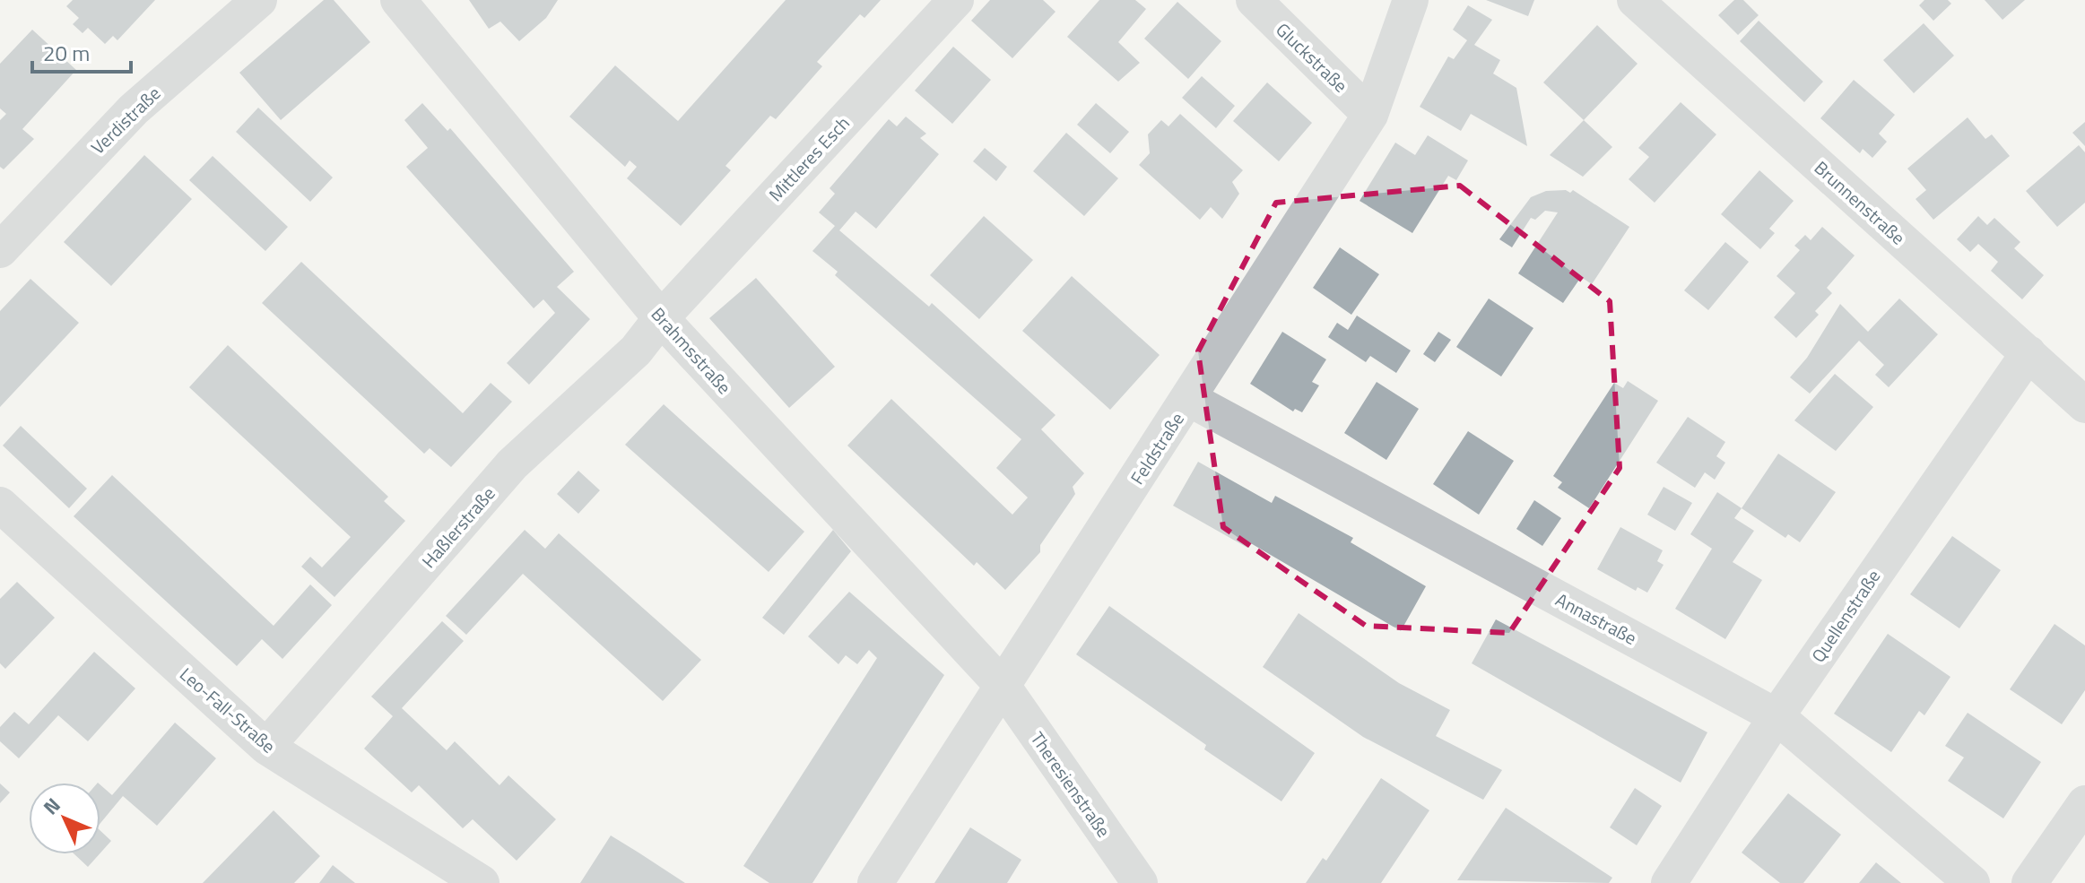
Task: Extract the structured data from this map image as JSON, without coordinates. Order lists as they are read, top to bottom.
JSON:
{
  "streets": {
    "street": [
      "Gluckstraße",
      "Verdistraße",
      "Mittleres Esch",
      "Brunnenstraße",
      "Brahmsstraße",
      "Feldstraße",
      "Haßlerstraße",
      "Quellenstraße",
      "Annastraße",
      "Leo-Fall-Straße",
      "Theresienstraße"
    ]
  },
  "crossings": [
    ["Gluckstraße", "Feldstraße"],
    ["Mittleres Esch", "Brahmsstraße"],
    ["Mittleres Esch", "Haßlerstraße"],
    ["Brunnenstraße", "Quellenstraße"],
    ["Brahmsstraße", "Feldstraße"],
    ["Brahmsstraße", "Haßlerstraße"],
    ["Brahmsstraße", "Theresienstraße"],
    ["Feldstraße", "Annastraße"],
    ["Feldstraße", "Theresienstraße"],
    ["Haßlerstraße", "Leo-Fall-Straße"],
    ["Quellenstraße", "Annastraße"]
  ],
  "scale_bar": "20 m",
  "north": "top left"
}
